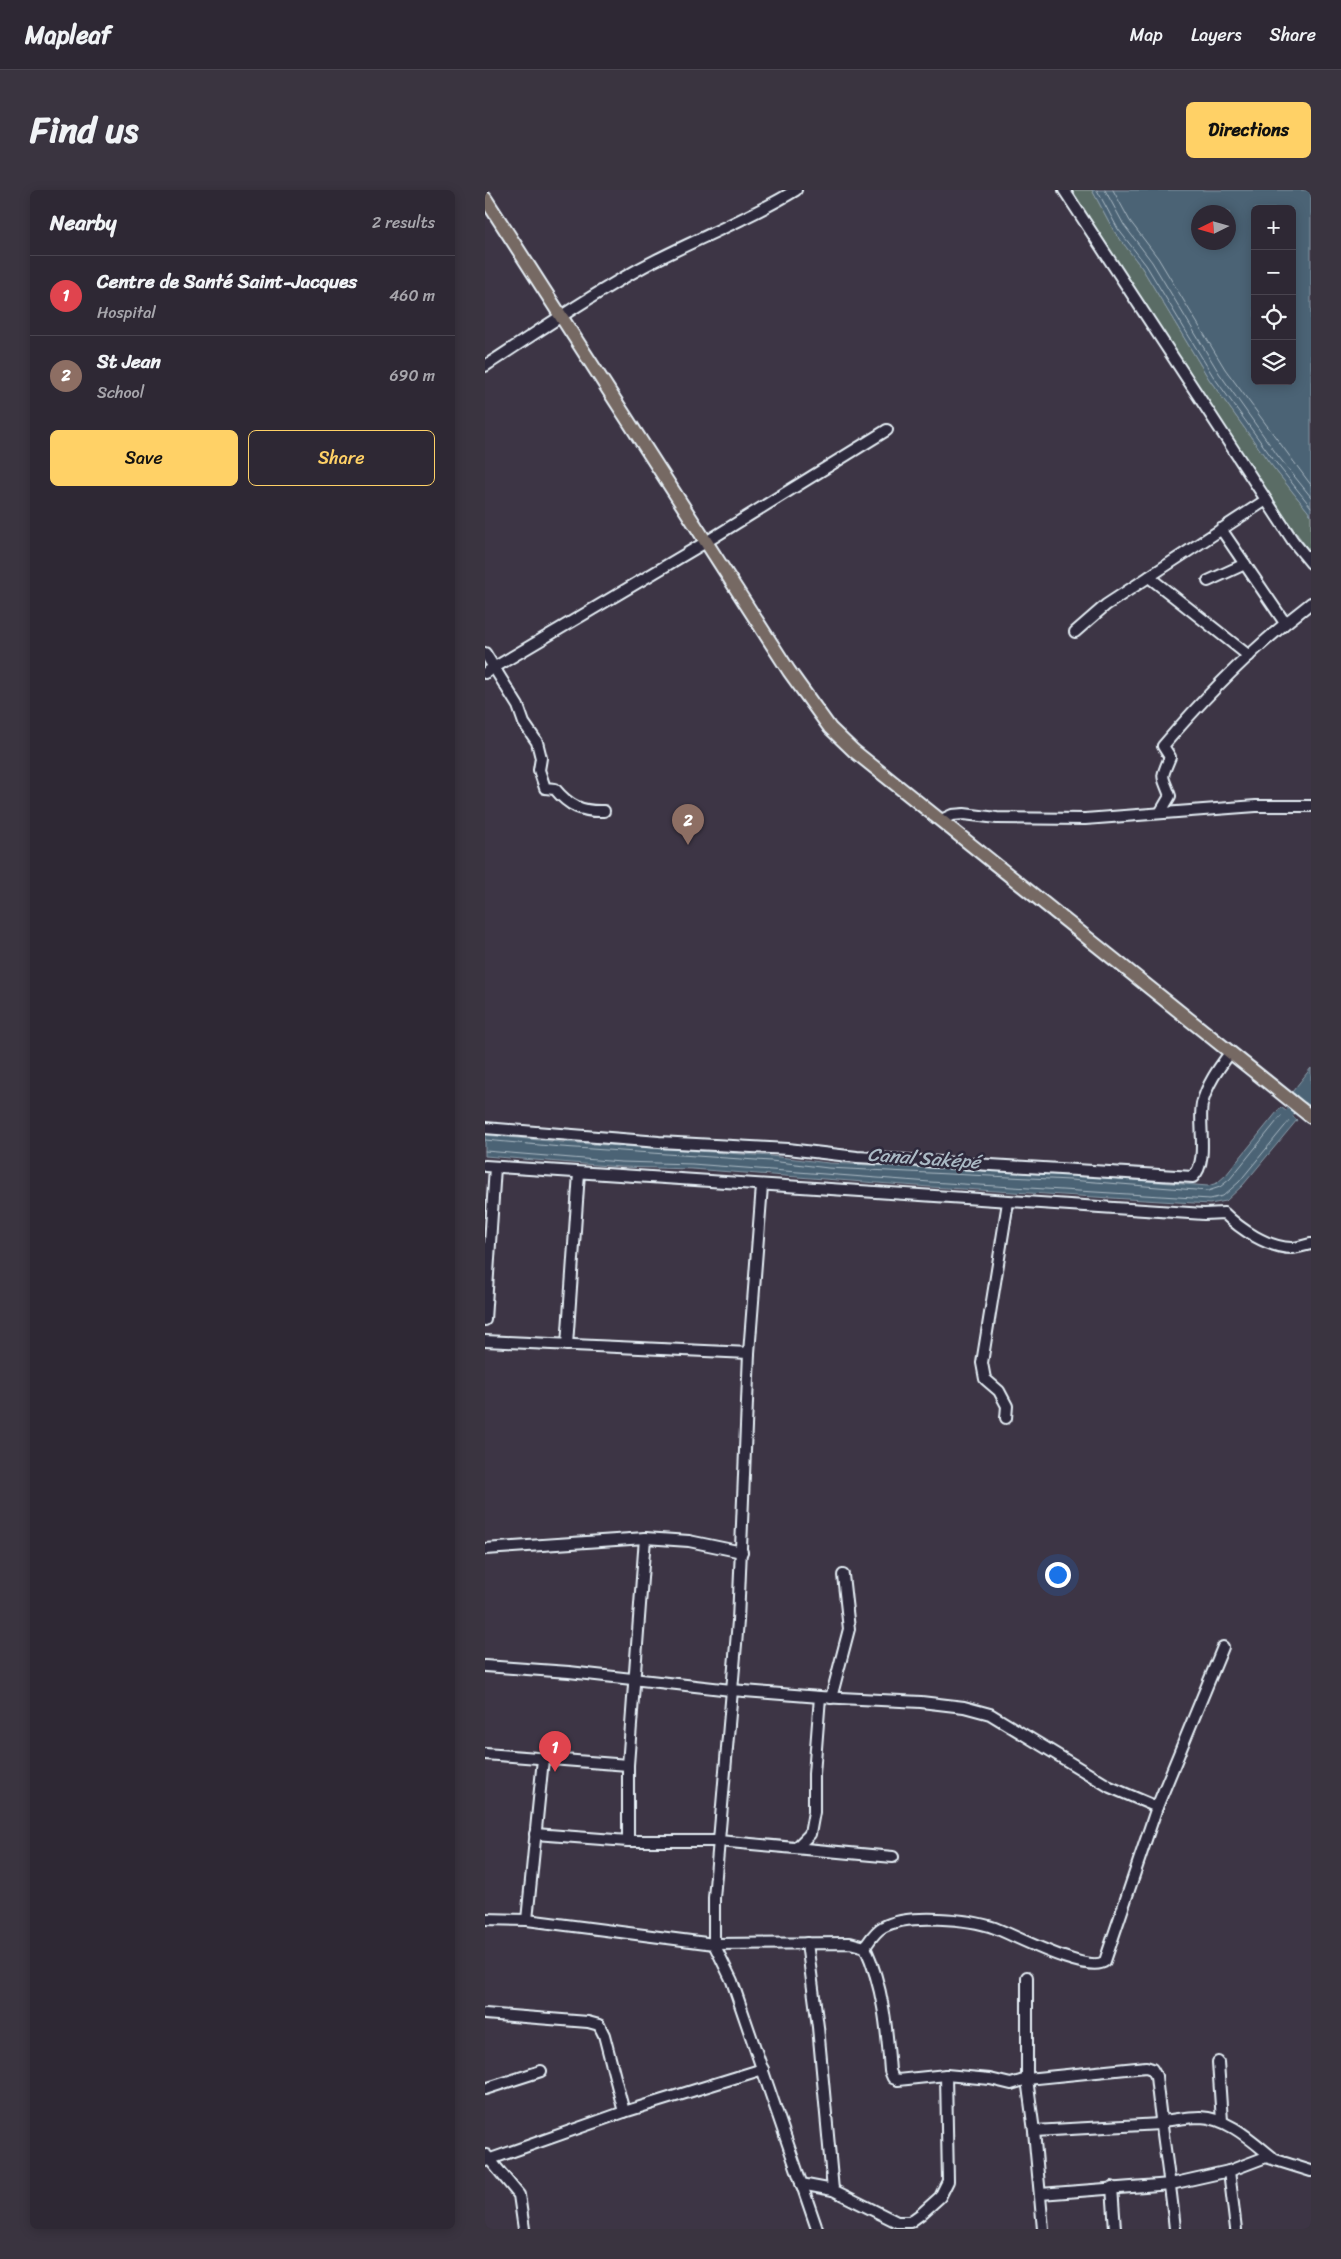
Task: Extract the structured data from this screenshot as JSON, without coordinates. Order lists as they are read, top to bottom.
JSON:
{
  "water": ["Canal Saképé"],
  "north": "left",
  "page": {
    "header": "Mapleaf",
    "nav": ["Map", "Layers", "Share"],
    "title": "Find us",
    "buttons": [
      "Directions",
      ["Save", "Share"]
    ],
    "heading": ["Nearby", "2 results"],
    "map_buttons": ["+", "−"],
    "list": [
      {
        "mark": "1",
        "name": "Centre de Santé Saint-Jacques",
        "note": "Hospital",
        "value": "460 m"
      },
      {
        "mark": "2",
        "name": "St Jean",
        "note": "School",
        "value": "690 m"
      }
    ],
    "pins": ["2", "1"]
  }
}
